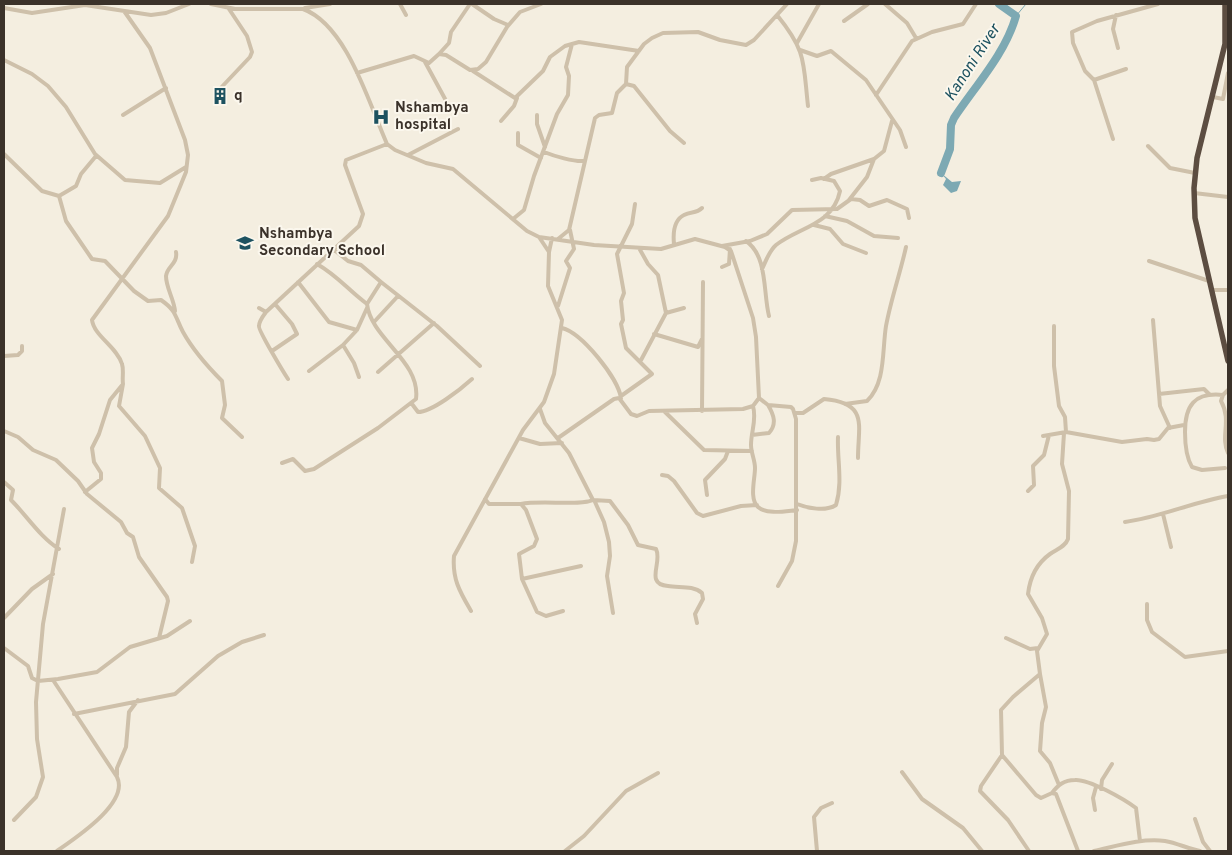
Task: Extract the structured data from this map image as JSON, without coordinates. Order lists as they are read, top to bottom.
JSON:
{
  "water": ["Kanoni River"],
  "places": {
    "building": ["q"],
    "hospital": ["Nshambya hospital"],
    "school or university": ["Nshambya Secondary School"]
  }
}
